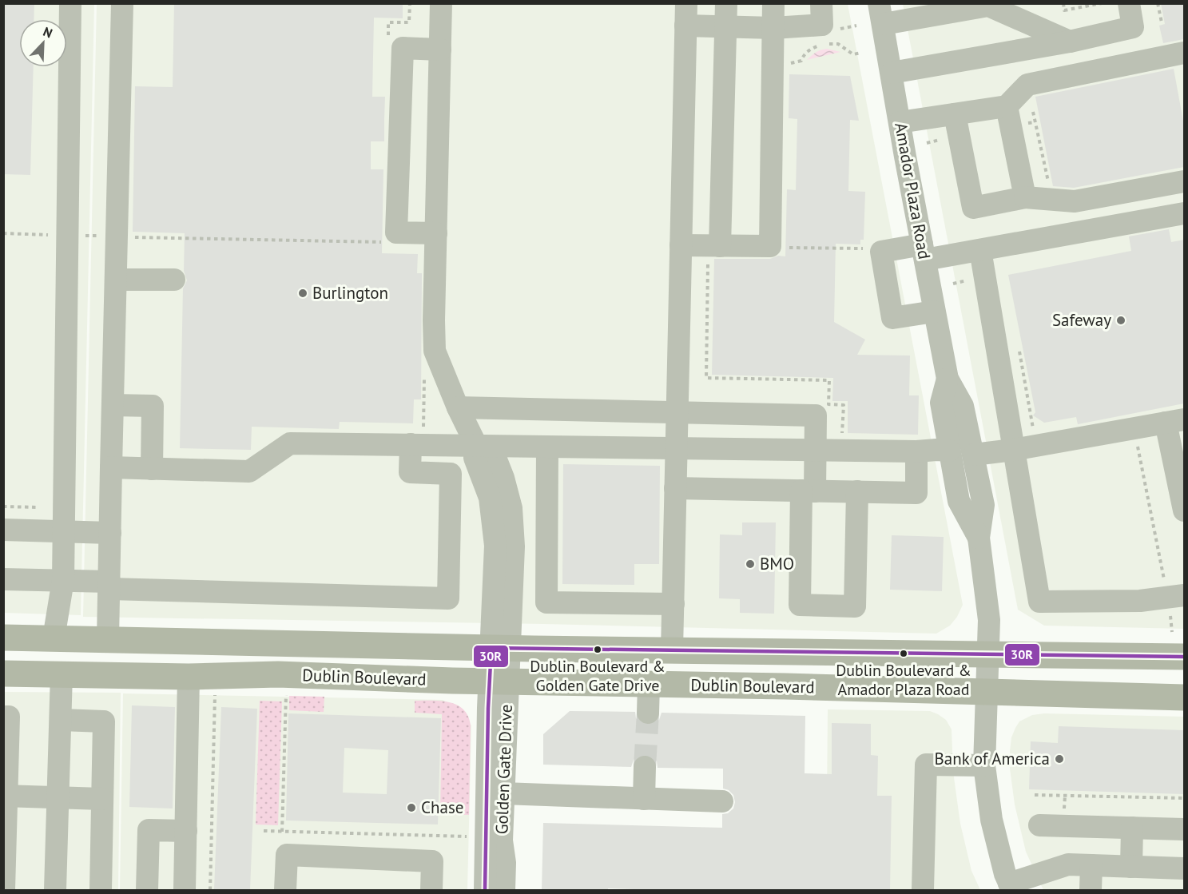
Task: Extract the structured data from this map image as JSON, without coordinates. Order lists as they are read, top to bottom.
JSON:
{
  "streets": {
    "main road": ["Dublin Boulevard"],
    "street": ["Amador Plaza Road", "Golden Gate Drive"]
  },
  "crossings": [
    ["Amador Plaza Road", "Dublin Boulevard"],
    ["Dublin Boulevard", "Golden Gate Drive"]
  ],
  "places": [
    "Burlington",
    "Safeway",
    "BMO",
    "Dublin Boulevard & Golden Gate Drive",
    "Dublin Boulevard & Amador Plaza Road",
    "Bank of America",
    "Chase"
  ],
  "lines": ["transit line 30R"],
  "north": "top right"
}
